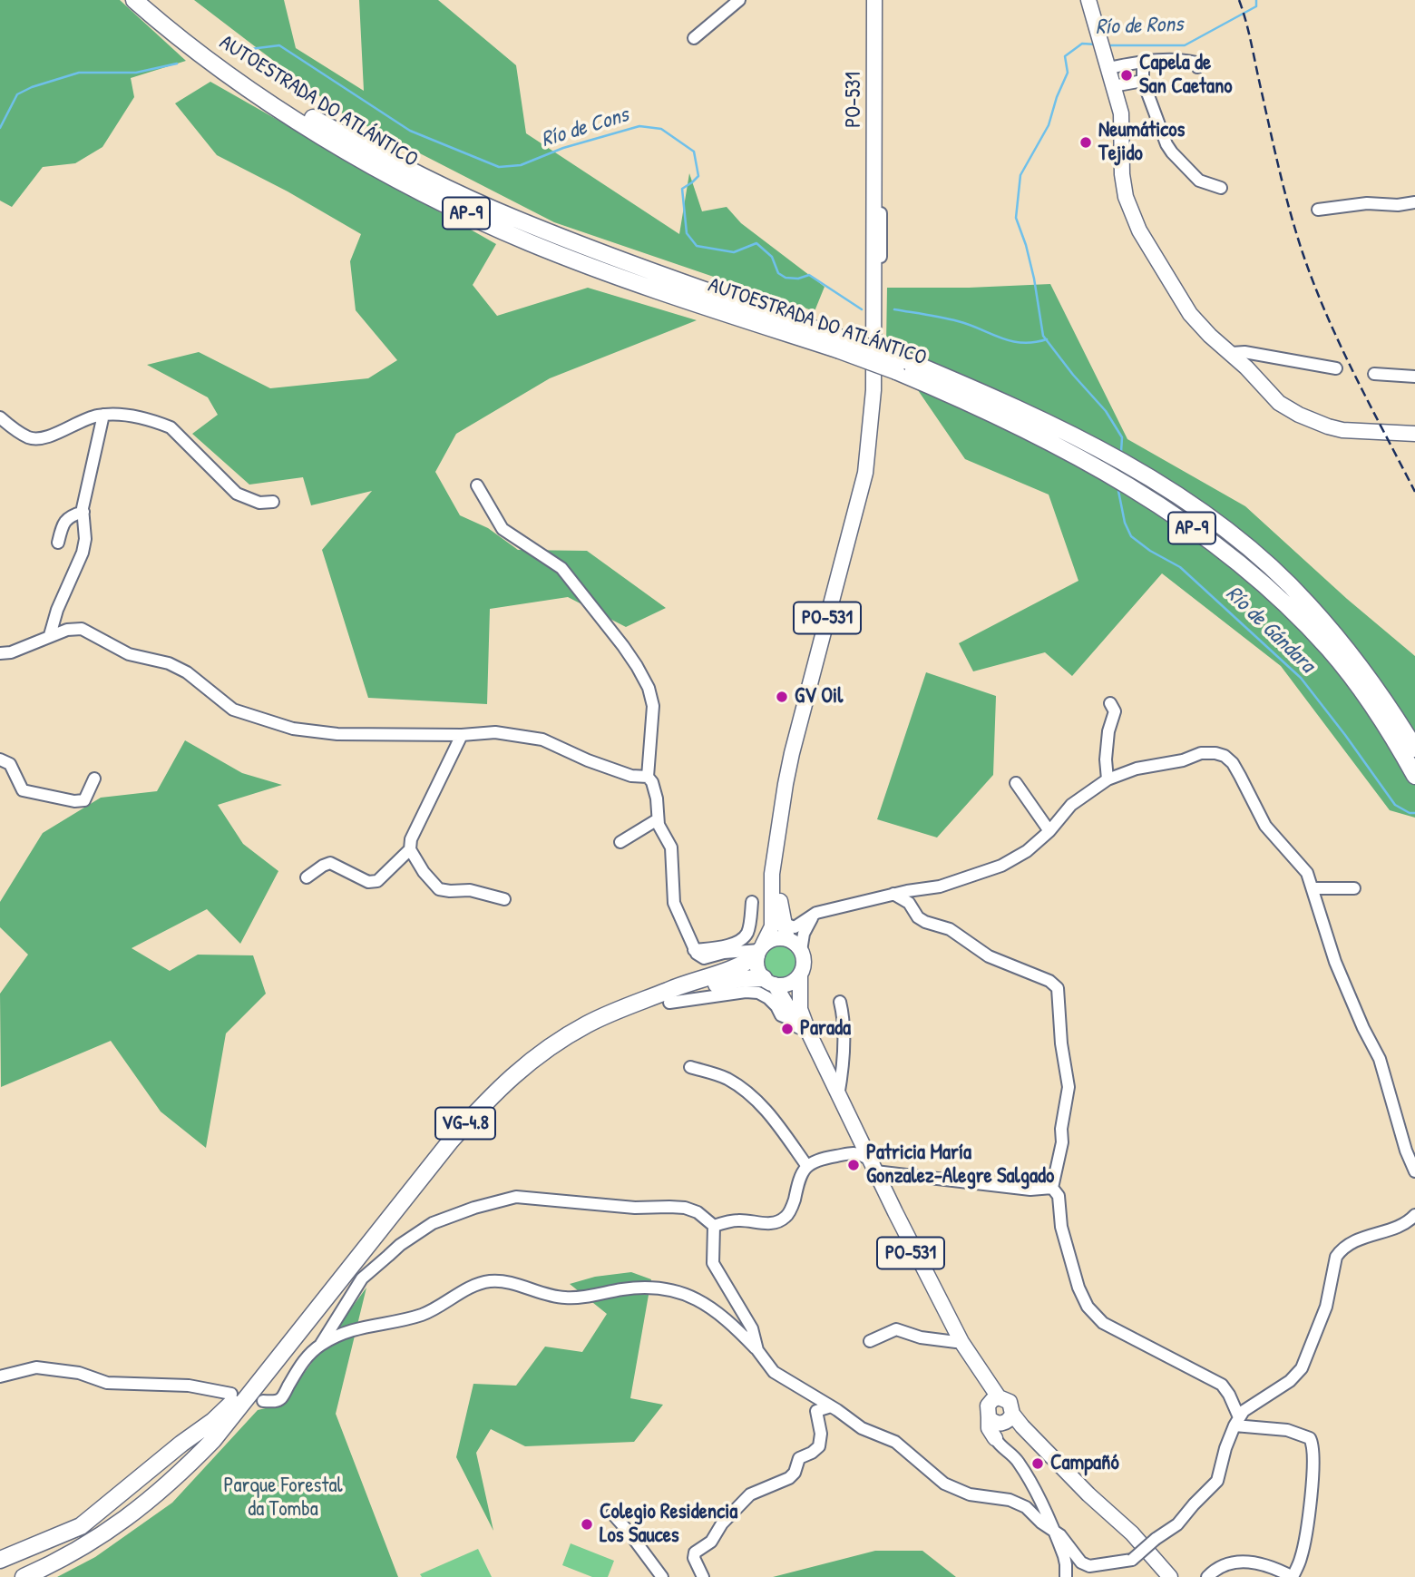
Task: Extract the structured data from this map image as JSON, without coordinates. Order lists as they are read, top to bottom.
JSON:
{
  "streets": {
    "highway": ["AUTOESTRADA DO ATLÁNTICO", "AP-9", "VG-4.8"],
    "main road": ["PO-531"]
  },
  "crossings": [
    ["PO-531", "VG-4.8"]
  ],
  "water": ["Río de Rons", "Río de Cons", "Río de Gándara"],
  "parks": ["Parque Forestal da Tomba"],
  "places": [
    "Capela de San Caetano",
    "Neumáticos Tejido",
    "GV Oil",
    "Parada",
    "Patricia María Gonzalez-Alegre Salgado",
    "Campañó",
    "Colegio Residencia Los Sauces"
  ]
}
